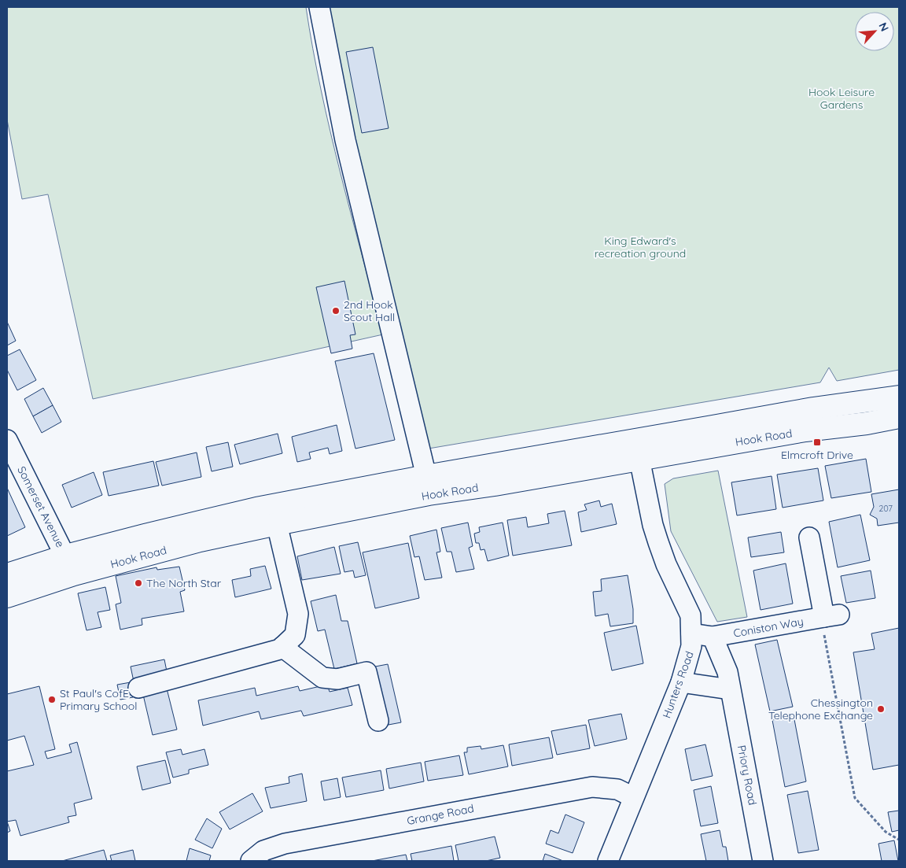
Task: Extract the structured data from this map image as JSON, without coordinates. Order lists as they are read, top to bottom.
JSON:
{
  "streets": {
    "highway": ["Hook Road"],
    "street": [
      "Somerset Avenue",
      "Coniston Way",
      "Hunters Road",
      "Priory Road",
      "Grange Road"
    ]
  },
  "crossings": [
    ["Hook Road", "Somerset Avenue"],
    ["Hook Road", "Hunters Road"],
    ["Coniston Way", "Priory Road"],
    ["Hunters Road", "Grange Road"]
  ],
  "parks": ["Hook Leisure Gardens", "King Edward's recreation ground"],
  "places": {
    "other": [
      "2nd Hook Scout Hall",
      "The North Star",
      "St Paul's CofE Primary School",
      "Chessington Telephone Exchange"
    ],
    "transit": ["Elmcroft Drive"]
  },
  "house_numbers": ["207"],
  "north": "top right"
}
